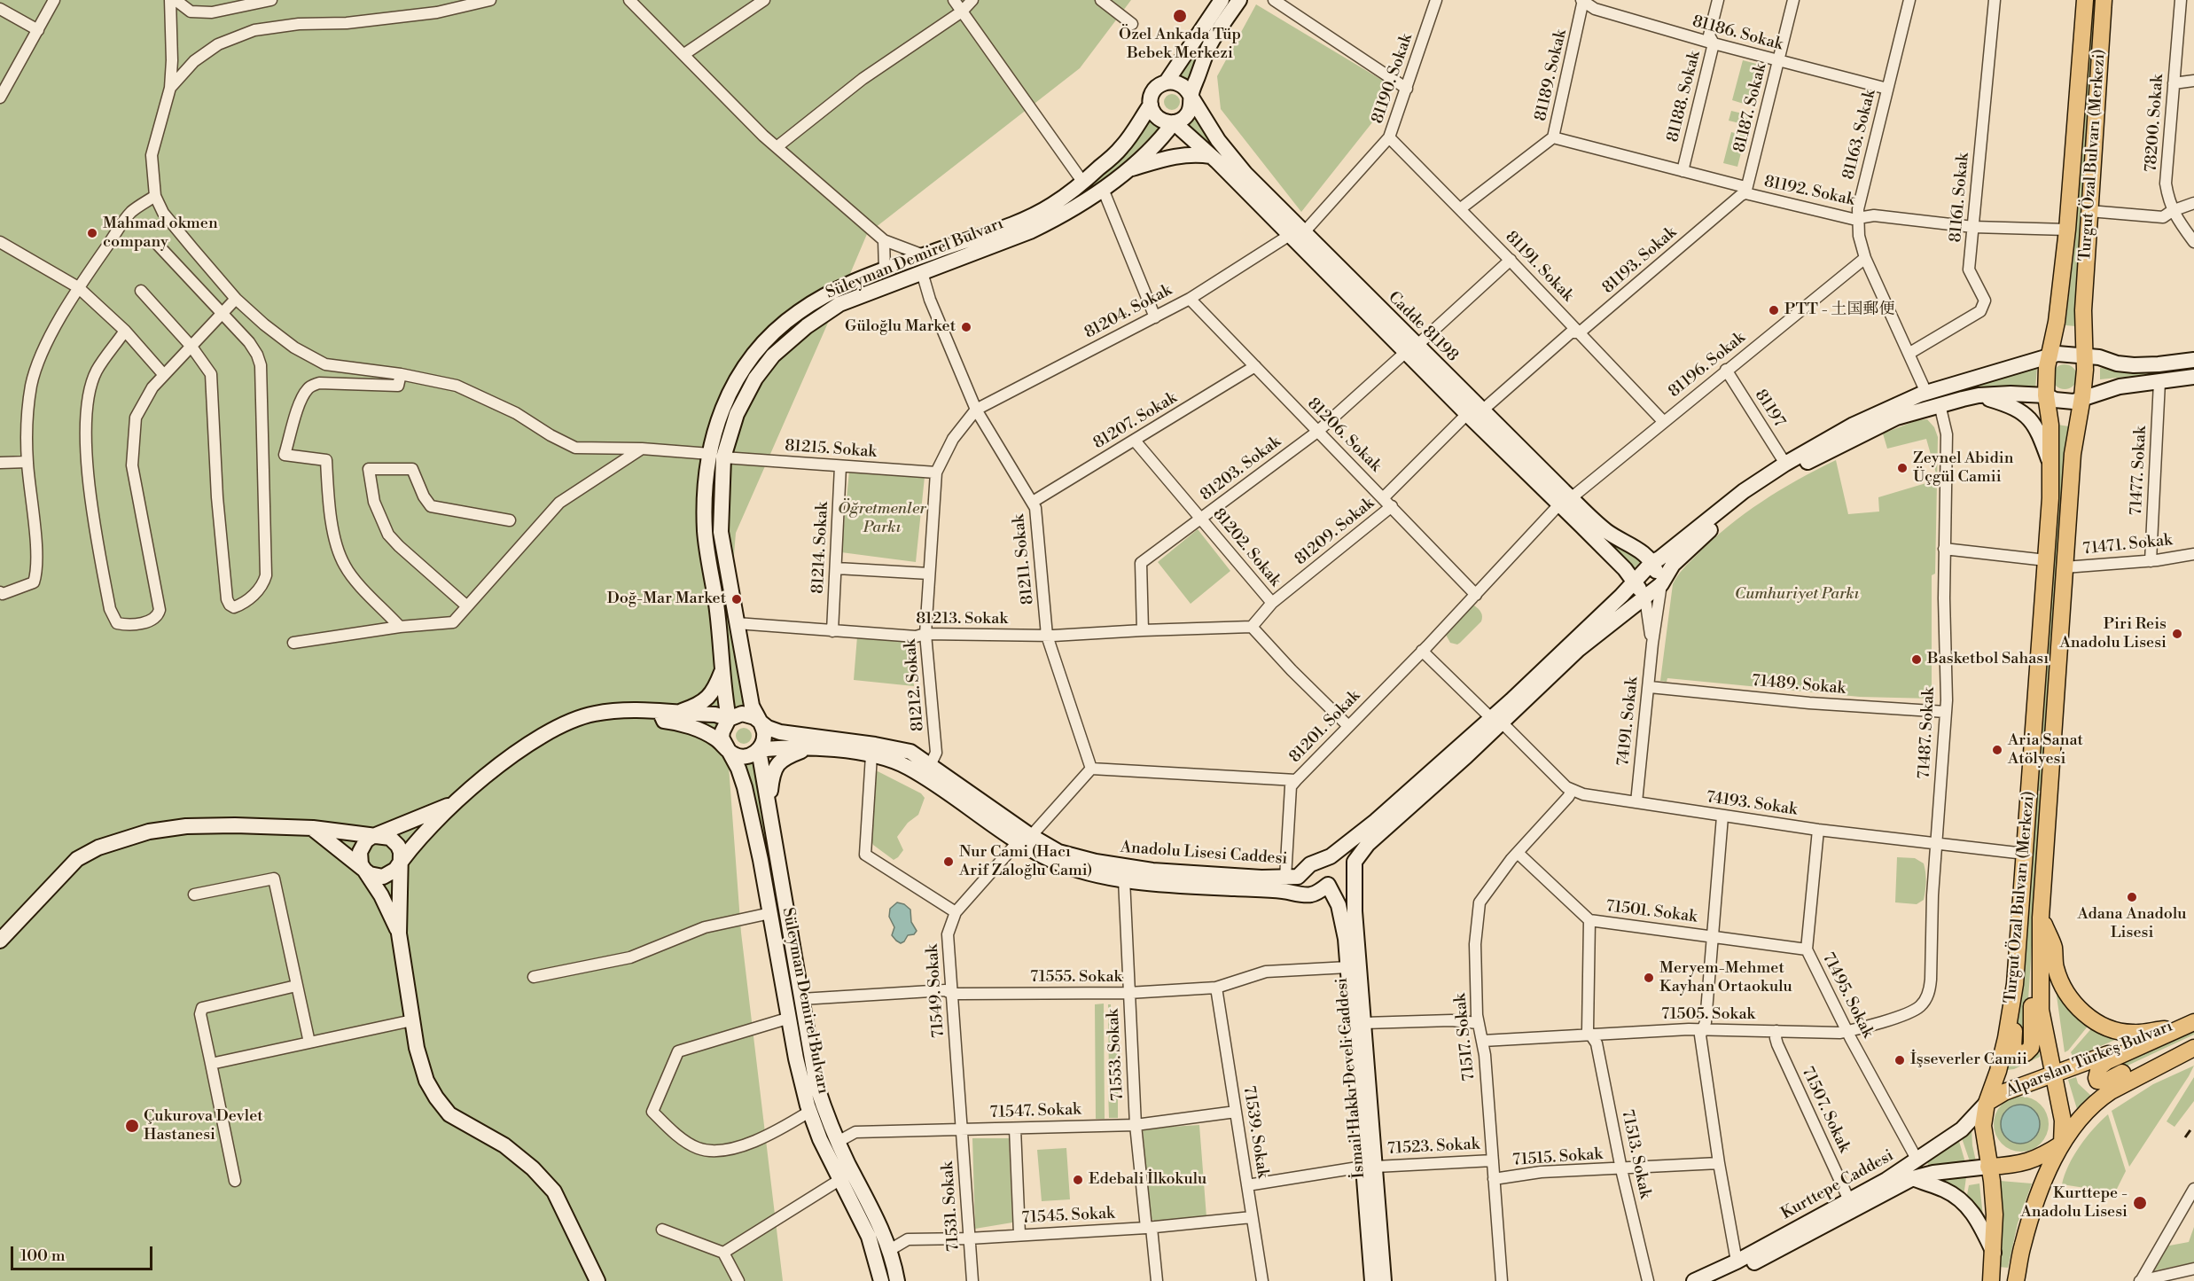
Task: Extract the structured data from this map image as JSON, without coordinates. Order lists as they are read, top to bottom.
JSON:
{
  "streets": {
    "main road": [
      "Turgut Özal Bulvarı (Merkezi)",
      "Süleyman Demirel Bulvarı",
      "Cadde 81198",
      "Anadolu Lisesi Caddesi",
      "Alparslan Türkeş Bulvarı",
      "İsmail Hakkı Develi Caddesi",
      "Kurttepe Caddesi"
    ],
    "street": [
      "81186. Sokak",
      "81189. Sokak",
      "81190. Sokak",
      "81188. Sokak",
      "81187. Sokak",
      "78200. Sokak",
      "81163. Sokak",
      "81192. Sokak",
      "81161. Sokak",
      "81193. Sokak",
      "81191. Sokak",
      "81204. Sokak",
      "81196. Sokak",
      "81197",
      "81207. Sokak",
      "81206. Sokak",
      "81215. Sokak",
      "81203. Sokak",
      "71477. Sokak",
      "81209. Sokak",
      "71471. Sokak",
      "81214. Sokak",
      "81202. Sokak",
      "81211. Sokak",
      "81213. Sokak",
      "81212. Sokak",
      "71489. Sokak",
      "74191. Sokak",
      "81201. Sokak",
      "71487. Sokak",
      "74193. Sokak",
      "71501. Sokak",
      "71555. Sokak",
      "71549. Sokak",
      "71495. Sokak",
      "71505. Sokak",
      "71517. Sokak",
      "71553. Sokak",
      "71507. Sokak",
      "71547. Sokak",
      "71539. Sokak",
      "71523. Sokak",
      "71513. Sokak",
      "71515. Sokak",
      "71531. Sokak",
      "71545. Sokak"
    ]
  },
  "crossings": [
    ["81186. Sokak", "81189. Sokak"],
    ["81186. Sokak", "81188. Sokak"],
    ["81186. Sokak", "81187. Sokak"],
    ["81186. Sokak", "81163. Sokak"],
    ["81189. Sokak", "81192. Sokak"],
    ["81189. Sokak", "81191. Sokak"],
    ["81190. Sokak", "81191. Sokak"],
    ["81190. Sokak", "81204. Sokak"],
    ["81190. Sokak", "Cadde 81198"],
    ["81188. Sokak", "81192. Sokak"],
    ["81187. Sokak", "81192. Sokak"],
    ["81187. Sokak", "81193. Sokak"],
    ["81163. Sokak", "81192. Sokak"],
    ["81163. Sokak", "81161. Sokak"],
    ["81163. Sokak", "81196. Sokak"],
    ["Turgut Özal Bulvarı (Merkezi)", "81192. Sokak"],
    ["Turgut Özal Bulvarı (Merkezi)", "71471. Sokak"],
    ["Turgut Özal Bulvarı (Merkezi)", "74193. Sokak"],
    ["Turgut Özal Bulvarı (Merkezi)", "Alparslan Türkeş Bulvarı"],
    ["Turgut Özal Bulvarı (Merkezi)", "Kurttepe Caddesi"],
    ["81192. Sokak", "81161. Sokak"],
    ["81192. Sokak", "81193. Sokak"],
    ["Süleyman Demirel Bulvarı", "Cadde 81198"],
    ["Süleyman Demirel Bulvarı", "81215. Sokak"],
    ["Süleyman Demirel Bulvarı", "81211. Sokak"],
    ["Süleyman Demirel Bulvarı", "81213. Sokak"],
    ["Süleyman Demirel Bulvarı", "Anadolu Lisesi Caddesi"],
    ["Süleyman Demirel Bulvarı", "71555. Sokak"],
    ["Süleyman Demirel Bulvarı", "71547. Sokak"],
    ["Süleyman Demirel Bulvarı", "71545. Sokak"],
    ["81193. Sokak", "81191. Sokak"],
    ["81193. Sokak", "Cadde 81198"],
    ["81191. Sokak", "81196. Sokak"],
    ["81191. Sokak", "81203. Sokak"],
    ["81204. Sokak", "Cadde 81198"],
    ["81204. Sokak", "81206. Sokak"],
    ["81204. Sokak", "81211. Sokak"],
    ["81204. Sokak", "81212. Sokak"],
    ["Cadde 81198", "81196. Sokak"],
    ["Cadde 81198", "81203. Sokak"],
    ["Cadde 81198", "81201. Sokak"],
    ["Cadde 81198", "Anadolu Lisesi Caddesi"],
    ["81196. Sokak", "81197"],
    ["81196. Sokak", "81201. Sokak"],
    ["81207. Sokak", "81206. Sokak"],
    ["81207. Sokak", "81202. Sokak"],
    ["81207. Sokak", "81211. Sokak"],
    ["81206. Sokak", "81203. Sokak"],
    ["81206. Sokak", "81209. Sokak"],
    ["81206. Sokak", "81201. Sokak"],
    ["81215. Sokak", "81214. Sokak"],
    ["81215. Sokak", "81212. Sokak"],
    ["81203. Sokak", "81202. Sokak"],
    ["81203. Sokak", "81213. Sokak"],
    ["71477. Sokak", "71471. Sokak"],
    ["81209. Sokak", "81202. Sokak"],
    ["81209. Sokak", "81213. Sokak"],
    ["81214. Sokak", "81213. Sokak"],
    ["81211. Sokak", "81213. Sokak"],
    ["81211. Sokak", "81212. Sokak"],
    ["81211. Sokak", "81201. Sokak"],
    ["81213. Sokak", "81212. Sokak"],
    ["81212. Sokak", "Anadolu Lisesi Caddesi"],
    ["71489. Sokak", "74191. Sokak"],
    ["71489. Sokak", "71487. Sokak"],
    ["74191. Sokak", "74193. Sokak"],
    ["71487. Sokak", "74193. Sokak"],
    ["71487. Sokak", "71505. Sokak"],
    ["74193. Sokak", "71495. Sokak"],
    ["74193. Sokak", "71517. Sokak"],
    ["Anadolu Lisesi Caddesi", "71549. Sokak"],
    ["Anadolu Lisesi Caddesi", "71553. Sokak"],
    ["Anadolu Lisesi Caddesi", "İsmail Hakkı Develi Caddesi"],
    ["71501. Sokak", "71495. Sokak"],
    ["71501. Sokak", "71517. Sokak"],
    ["71501. Sokak", "71513. Sokak"],
    ["71555. Sokak", "71549. Sokak"],
    ["71555. Sokak", "71553. Sokak"],
    ["71555. Sokak", "İsmail Hakkı Develi Caddesi"],
    ["71555. Sokak", "71539. Sokak"],
    ["71549. Sokak", "71547. Sokak"],
    ["71549. Sokak", "71531. Sokak"],
    ["71495. Sokak", "71505. Sokak"],
    ["71495. Sokak", "Kurttepe Caddesi"],
    ["71505. Sokak", "71517. Sokak"],
    ["71505. Sokak", "71507. Sokak"],
    ["71505. Sokak", "71513. Sokak"],
    ["71517. Sokak", "71523. Sokak"],
    ["71517. Sokak", "71515. Sokak"],
    ["71553. Sokak", "71547. Sokak"],
    ["71553. Sokak", "71545. Sokak"],
    ["Alparslan Türkeş Bulvarı", "Kurttepe Caddesi"],
    ["İsmail Hakkı Develi Caddesi", "71523. Sokak"],
    ["71507. Sokak", "Kurttepe Caddesi"],
    ["71547. Sokak", "71539. Sokak"],
    ["71547. Sokak", "71531. Sokak"],
    ["71539. Sokak", "71523. Sokak"],
    ["71539. Sokak", "71545. Sokak"],
    ["71513. Sokak", "71515. Sokak"],
    ["71531. Sokak", "71545. Sokak"]
  ],
  "parks": ["Öğretmenler Parkı", "Cumhuriyet Parkı"],
  "places": [
    "Özel Ankada Tüp Bebek Merkezi",
    "Mahmad okmen company",
    "PTT - 土国郵便",
    "Güloğlu Market",
    "Zeynel Abidin Üçgül Camii",
    "Doğ-Mar Market",
    "Piri Reis Anadolu Lisesi",
    "Basketbol Sahası",
    "Aria Sanat Atölyesi",
    "Nur Cami (Hacı Arif Zaloğlu Cami)",
    "Adana Anadolu Lisesi",
    "Meryem-Mehmet Kayhan Ortaokulu",
    "İşseverler Camii",
    "Çukurova Devlet Hastanesi",
    "Edebali İlkokulu",
    "Kurttepe - Anadolu Lisesi"
  ],
  "scale_bar": "100 m"
}
